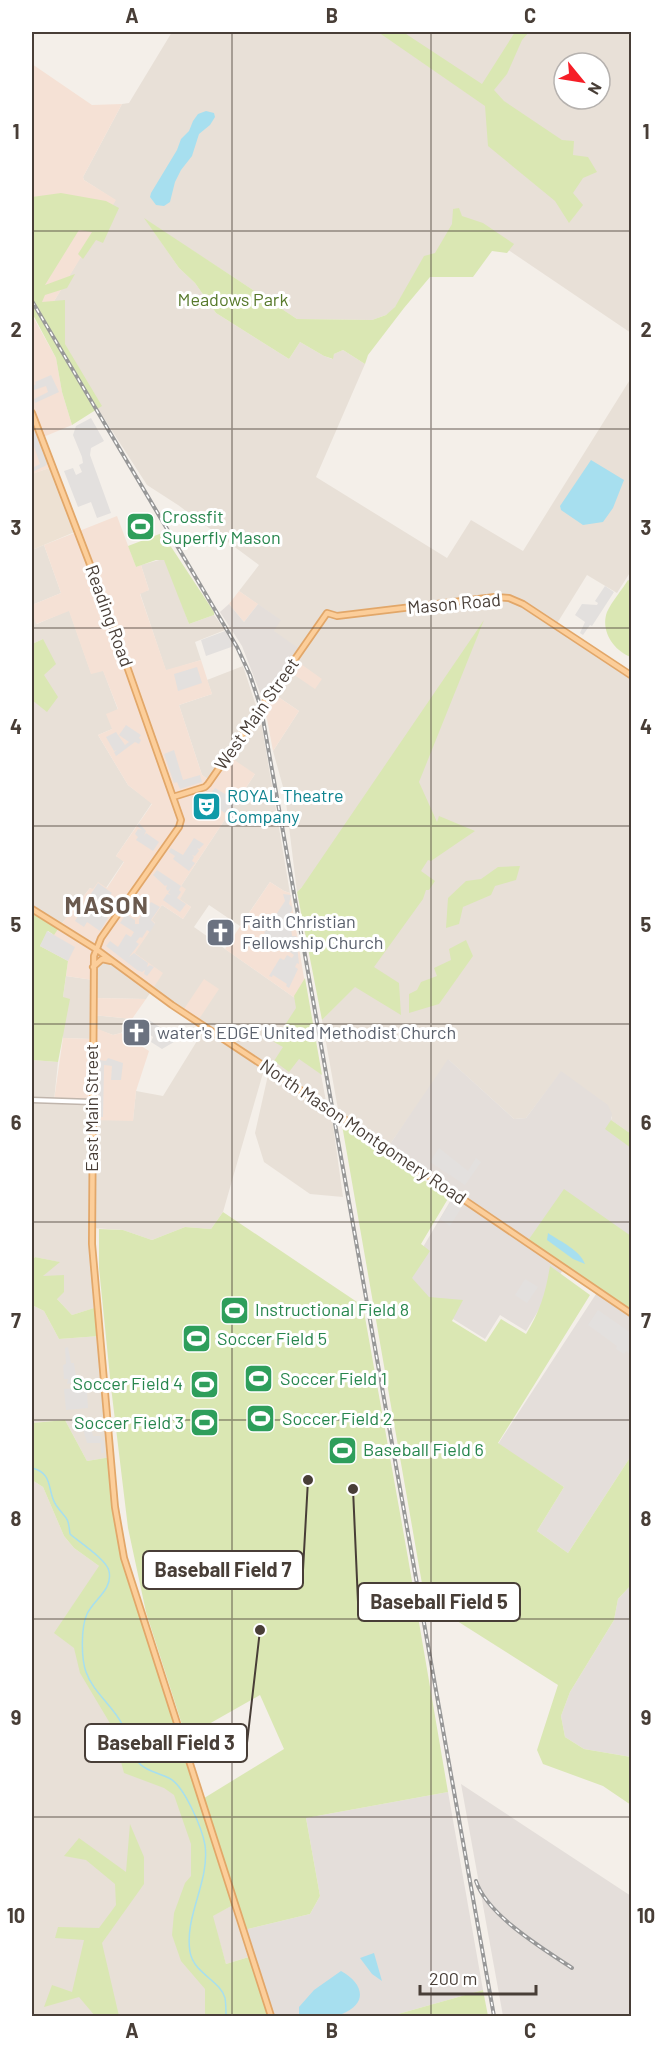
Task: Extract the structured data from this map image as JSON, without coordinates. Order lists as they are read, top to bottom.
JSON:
{
  "streets": {
    "main road": [
      "Mason Road",
      "Reading Road",
      "West Main Street",
      "East Main Street",
      "North Mason Montgomery Road"
    ]
  },
  "crossings": [
    ["Mason Road", "West Main Street"],
    ["Reading Road", "West Main Street"],
    ["Reading Road", "East Main Street"],
    ["Reading Road", "North Mason Montgomery Road"],
    ["East Main Street", "North Mason Montgomery Road"]
  ],
  "districts": ["MASON"],
  "parks": ["Meadows Park"],
  "places": {
    "sports": [
      "Crossfit Superfly Mason",
      "Instructional Field 8",
      "Soccer Field 5",
      "Soccer Field 1",
      "Soccer Field 4",
      "Soccer Field 2",
      "Soccer Field 3",
      "Baseball Field 6"
    ],
    "theatre": ["ROYAL Theatre Company"],
    "church": ["Faith Christian Fellowship Church", "water's EDGE United Methodist Church"],
    "other": ["Baseball Field 7", "Baseball Field 5", "Baseball Field 3"]
  },
  "scale_bar": "200 m",
  "north": "bottom right",
  "grid": {
    "columns": ["A", "B", "C"],
    "rows": [
      "1",
      "2",
      "3",
      "4",
      "5",
      "6",
      "7",
      "8",
      "9",
      "10"
    ]
  }
}
